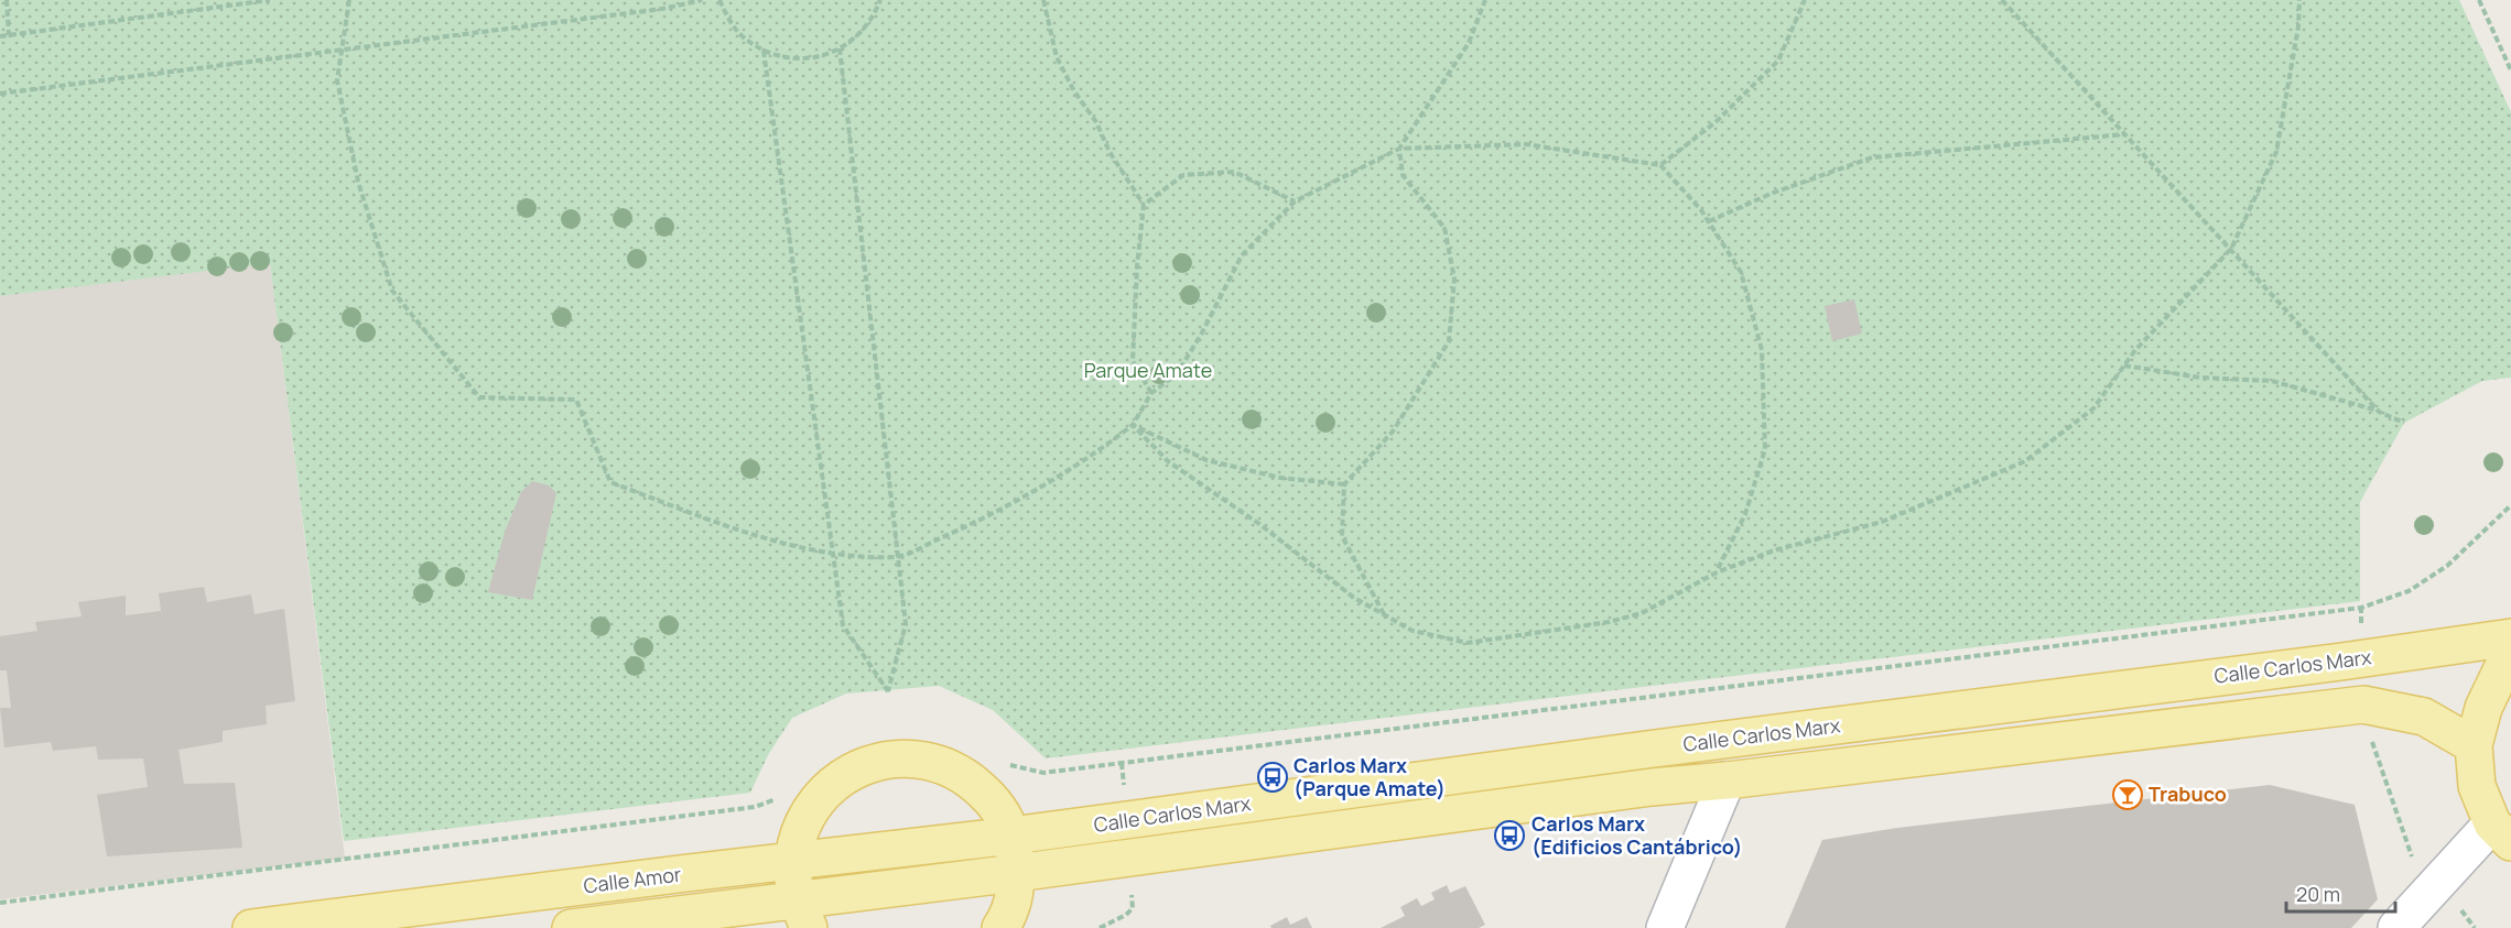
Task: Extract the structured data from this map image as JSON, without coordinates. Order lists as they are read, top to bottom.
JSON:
{
  "streets": {
    "main road": ["Calle Carlos Marx", "Calle Amor"]
  },
  "crossings": [
    ["Calle Carlos Marx", "Calle Amor"]
  ],
  "parks": ["Parque Amate"],
  "places": {
    "bus stop": ["Carlos Marx (Parque Amate)", "Carlos Marx (Edificios Cantábrico)"],
    "bar": ["Trabuco"]
  },
  "scale_bar": "20 m"
}
